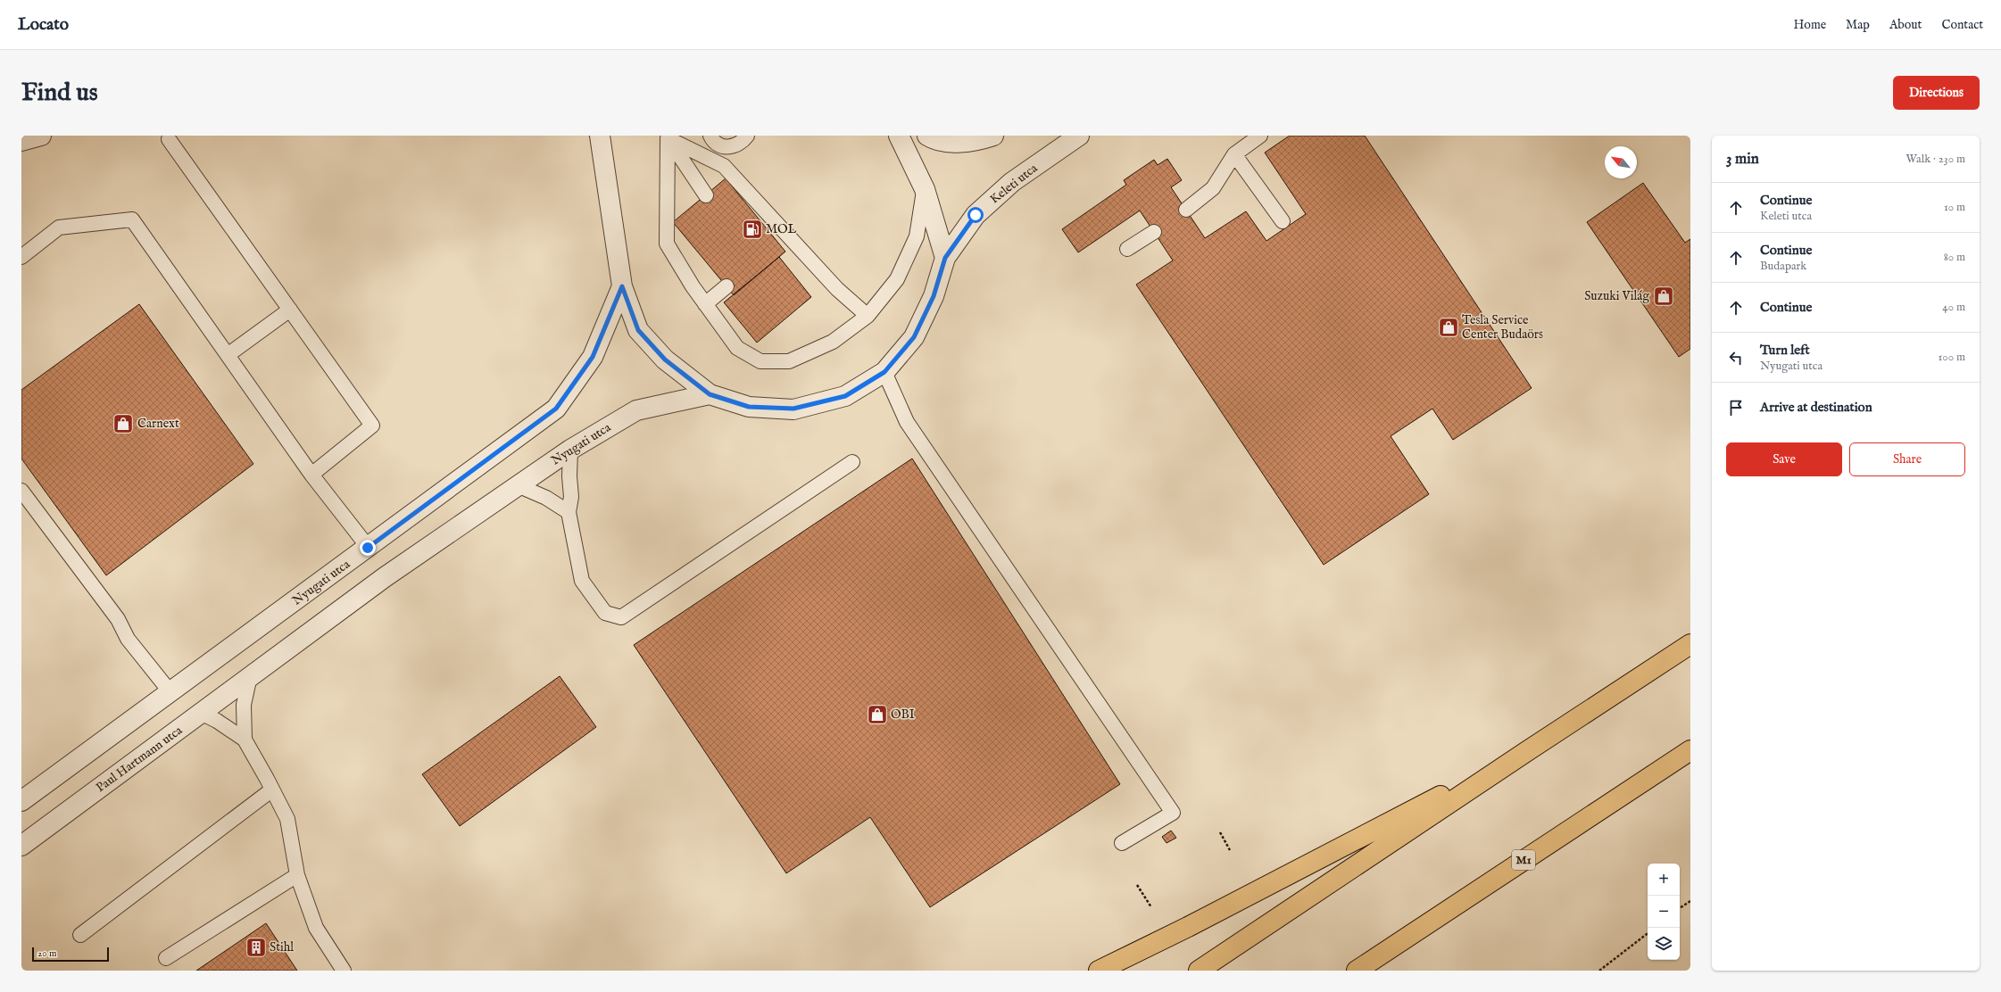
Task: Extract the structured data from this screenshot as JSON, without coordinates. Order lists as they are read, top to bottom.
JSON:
{
  "streets": {
    "highway": ["M1"],
    "street": ["Keleti utca", "Nyugati utca", "Paul Hartmann utca"]
  },
  "crossings": [
    ["Nyugati utca", "Paul Hartmann utca"]
  ],
  "places": {
    "fuel station": ["MOL"],
    "shop": [
      "Suzuki Világ",
      "Tesla Service Center Budaörs",
      "Carnext",
      "OBI"
    ],
    "building": ["Stihl"]
  },
  "scale_bar": "20 m",
  "north": "top left",
  "page": {
    "header": "Locato",
    "nav": [
      "Home",
      "Map",
      "About",
      "Contact"
    ],
    "buttons": [
      "Directions",
      ["Save", "Share"]
    ],
    "title": "Find us",
    "heading": ["3 min", "Walk · 230 m"],
    "list": [
      ["Continue", "Keleti utca", "10 m"],
      ["Continue", "Budapark", "80 m"],
      ["Continue", "40 m"],
      ["Turn left", "Nyugati utca", "100 m"],
      "Arrive at destination"
    ],
    "map_buttons": ["+", "−"],
    "scale": "20 m"
  }
}
